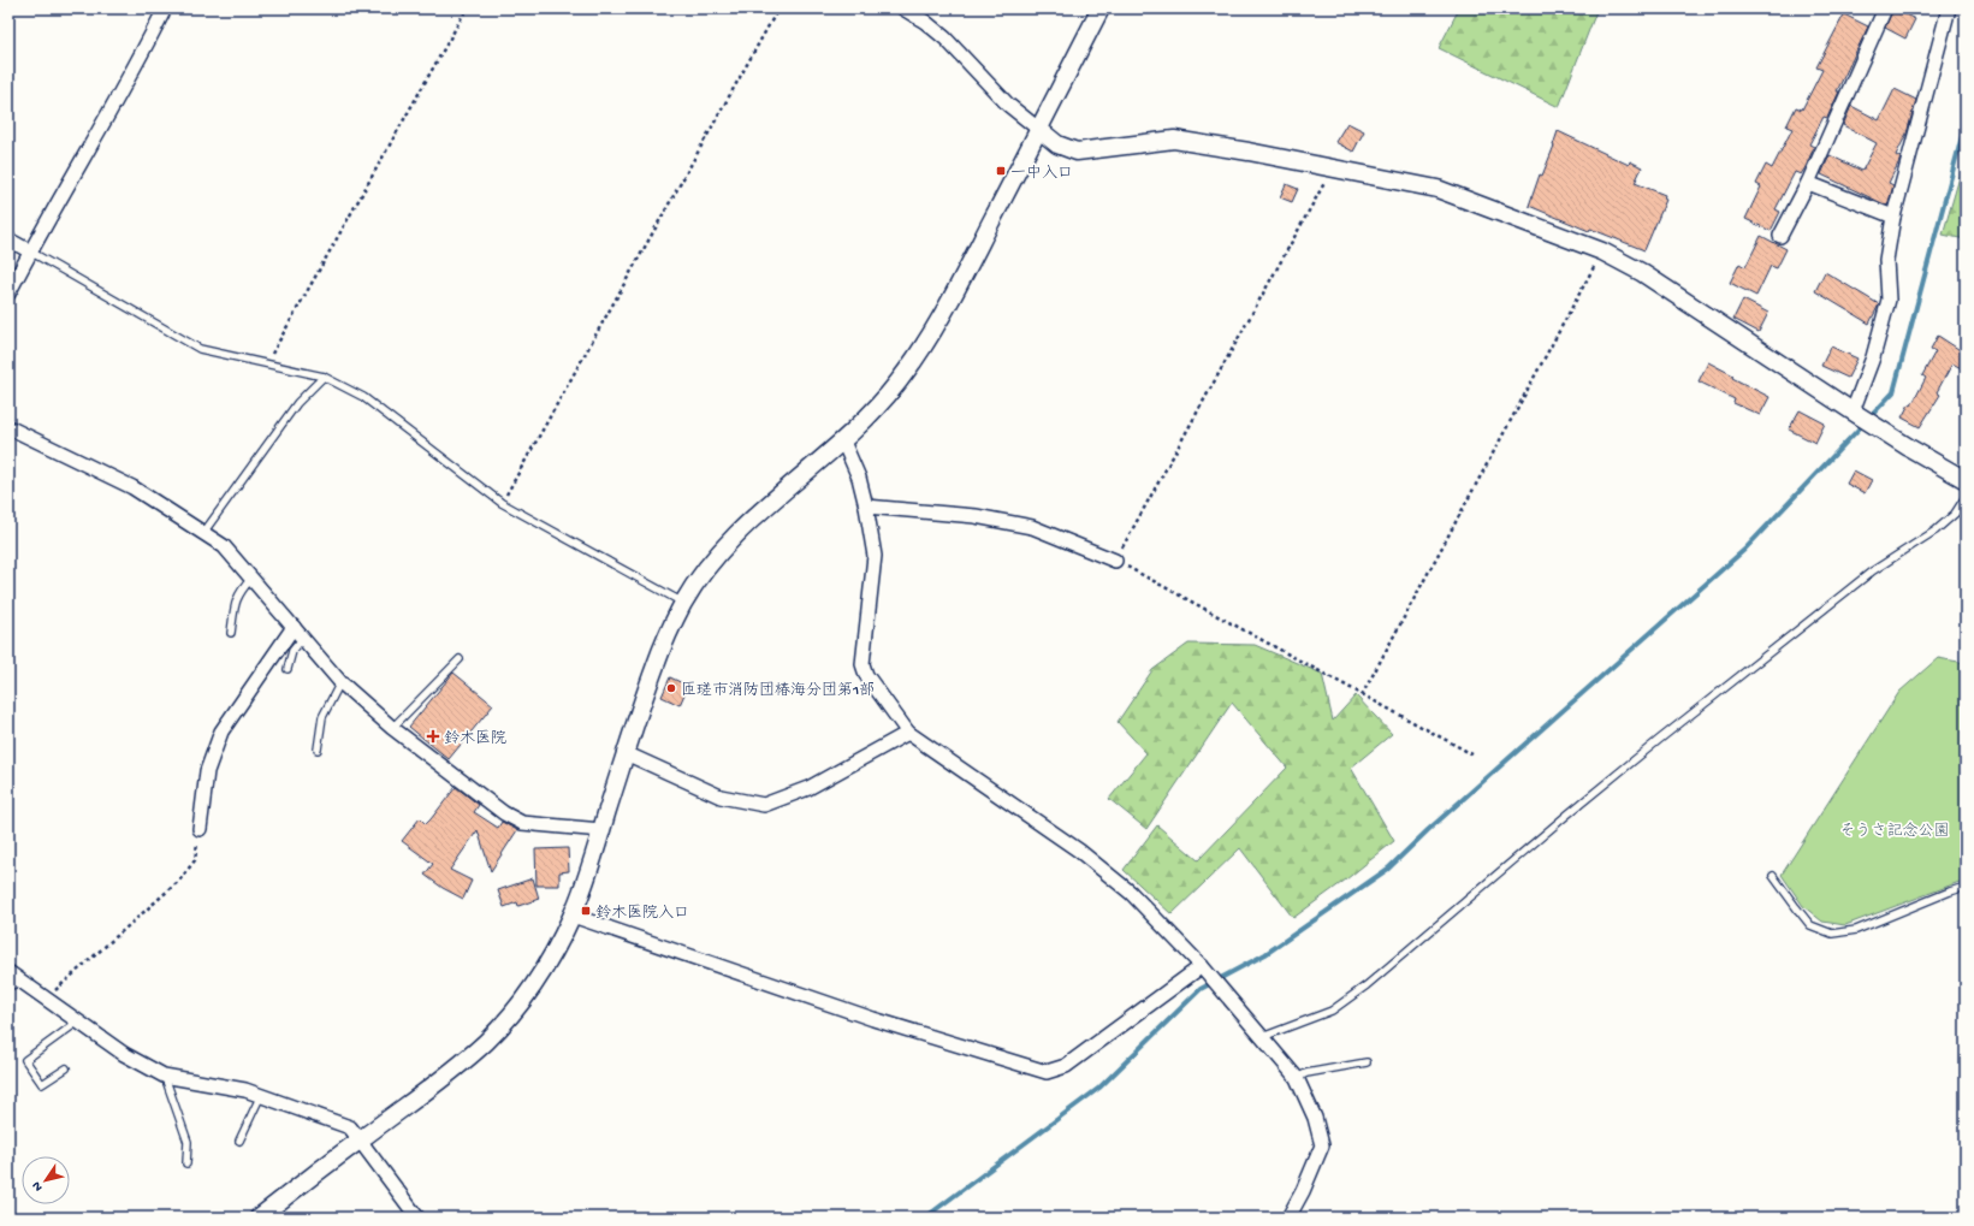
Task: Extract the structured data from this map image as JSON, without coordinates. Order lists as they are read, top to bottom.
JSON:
{
  "parks": ["そうさ記念公園"],
  "places": {
    "transit": ["一中入口", "鈴木医院入口"],
    "other": ["匝瑳市消防団椿海分団第1部"],
    "health": ["鈴木医院"]
  },
  "north": "bottom left"
}
